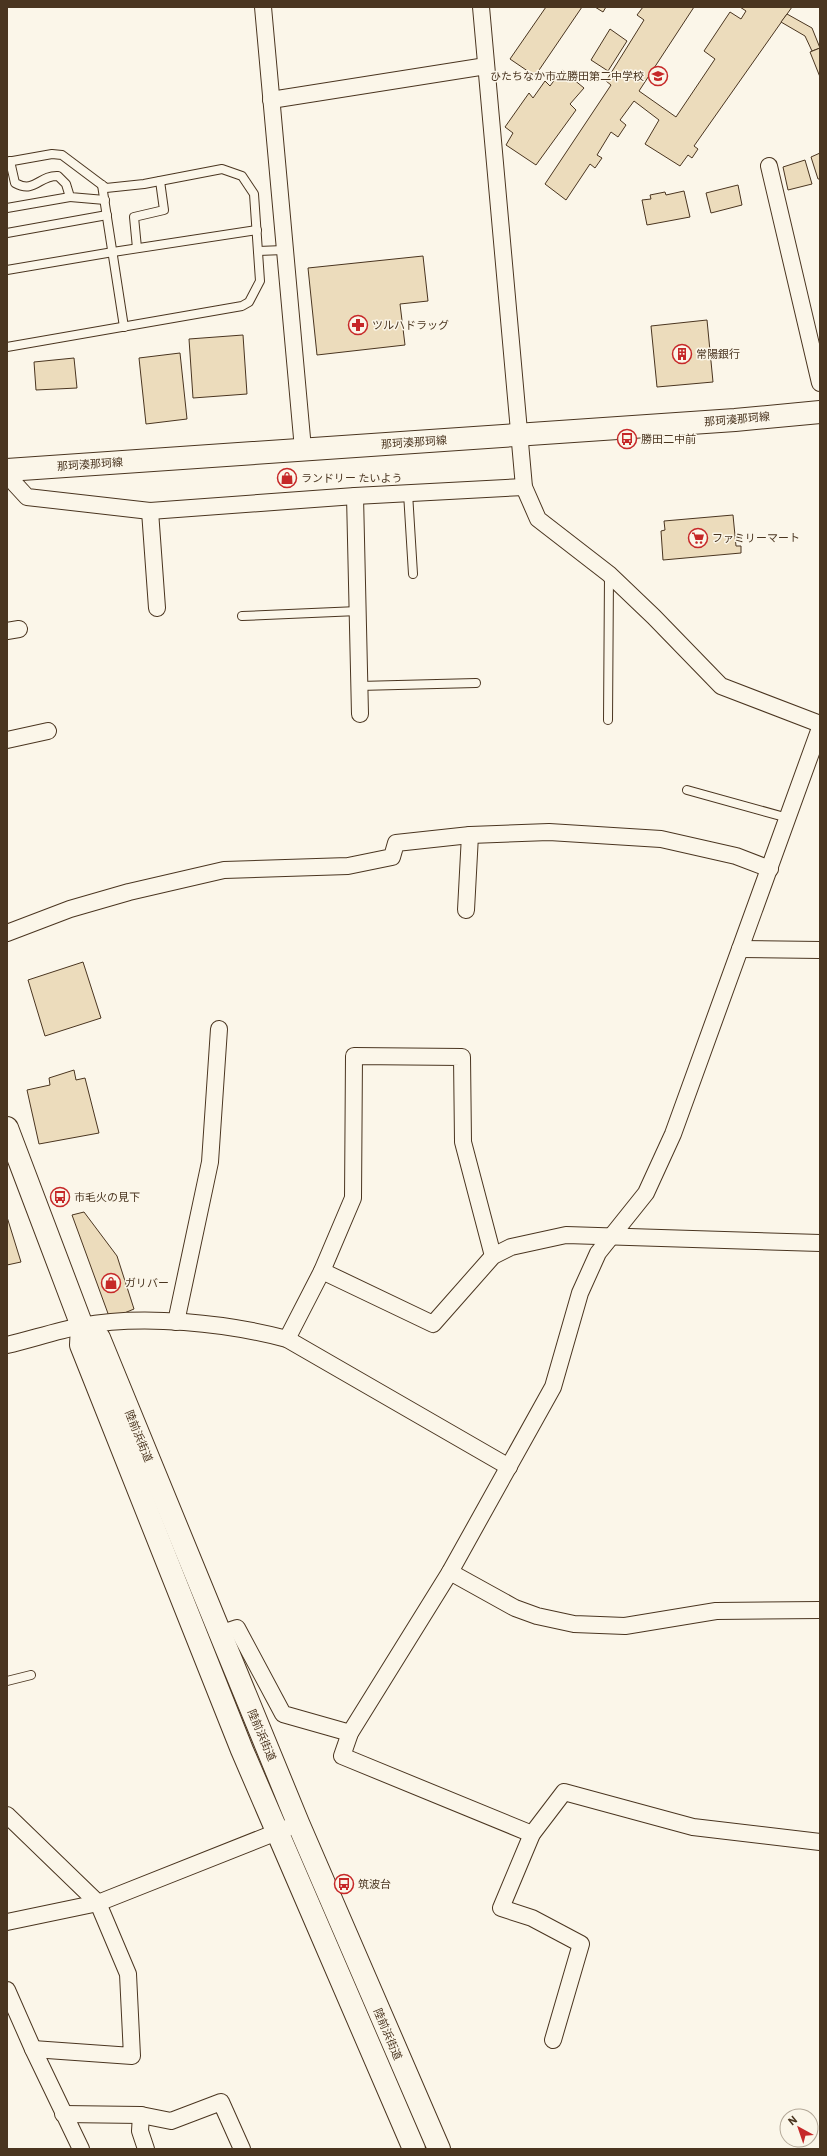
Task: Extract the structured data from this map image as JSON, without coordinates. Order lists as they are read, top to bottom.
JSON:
{
  "streets": {
    "main road": ["那珂湊那珂線", "陸前浜街道"]
  },
  "places": {
    "school or university": ["ひたちなか市立勝田第二中学校"],
    "pharmacy": ["ツルハドラッグ"],
    "building": ["常陽銀行"],
    "bus stop": ["勝田二中前", "市毛火の見下", "筑波台"],
    "shop": ["ランドリー たいよう", "ガリバー"],
    "supermarket": ["ファミリーマート"]
  },
  "north": "top left"
}
